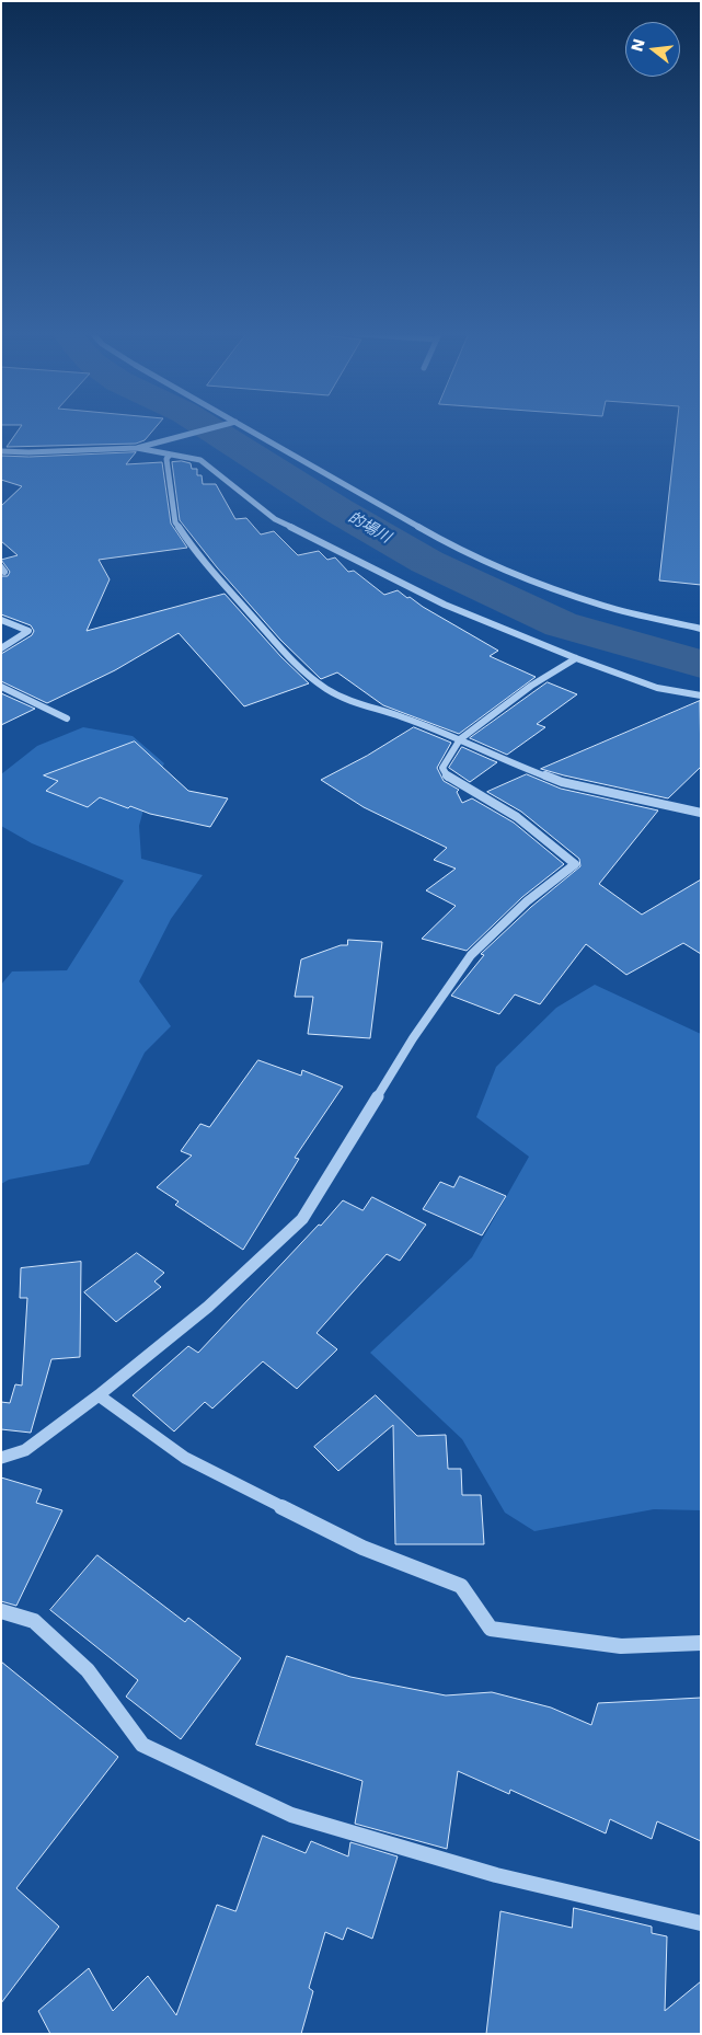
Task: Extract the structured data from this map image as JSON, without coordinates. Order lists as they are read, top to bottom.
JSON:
{
  "water": ["的場川"],
  "north": "left"
}
